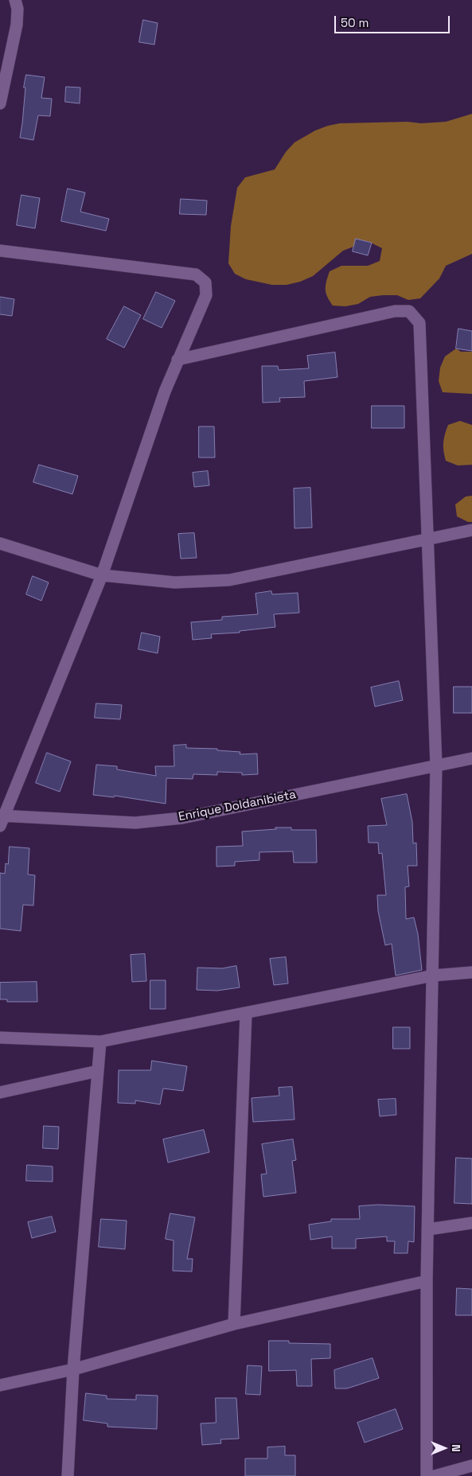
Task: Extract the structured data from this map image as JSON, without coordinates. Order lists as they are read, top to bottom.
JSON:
{
  "streets": {
    "street": ["Enrique Doldanibieta"]
  },
  "scale_bar": "50 m",
  "north": "right"
}
